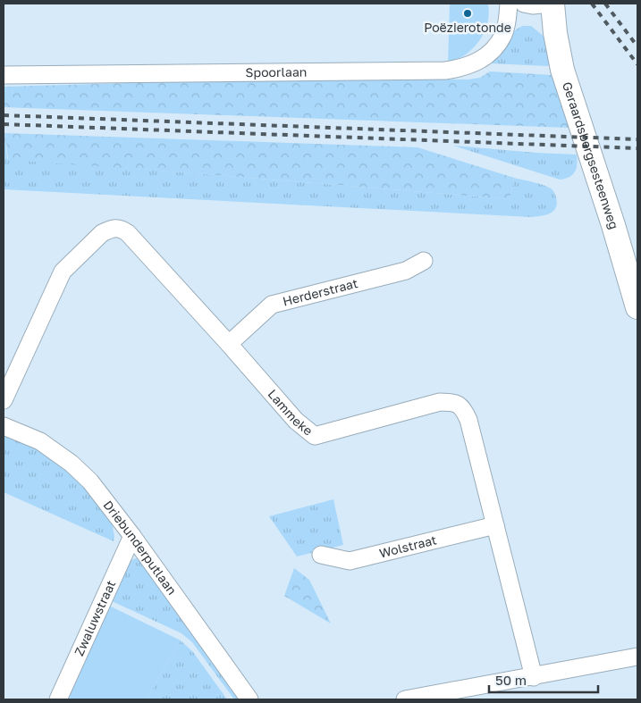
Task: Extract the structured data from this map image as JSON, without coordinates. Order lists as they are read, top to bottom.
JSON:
{
  "streets": {
    "main road": ["Geraardsbergsesteenweg"],
    "street": [
      "Spoorlaan",
      "Herderstraat",
      "Lammeke",
      "Wolstraat",
      "Driebunderputlaan",
      "Zwaluwstraat"
    ]
  },
  "crossings": [
    ["Herderstraat", "Lammeke"],
    ["Lammeke", "Wolstraat"],
    ["Driebunderputlaan", "Zwaluwstraat"]
  ],
  "places": ["Poëzierotonde"],
  "scale_bar": "50 m"
}
